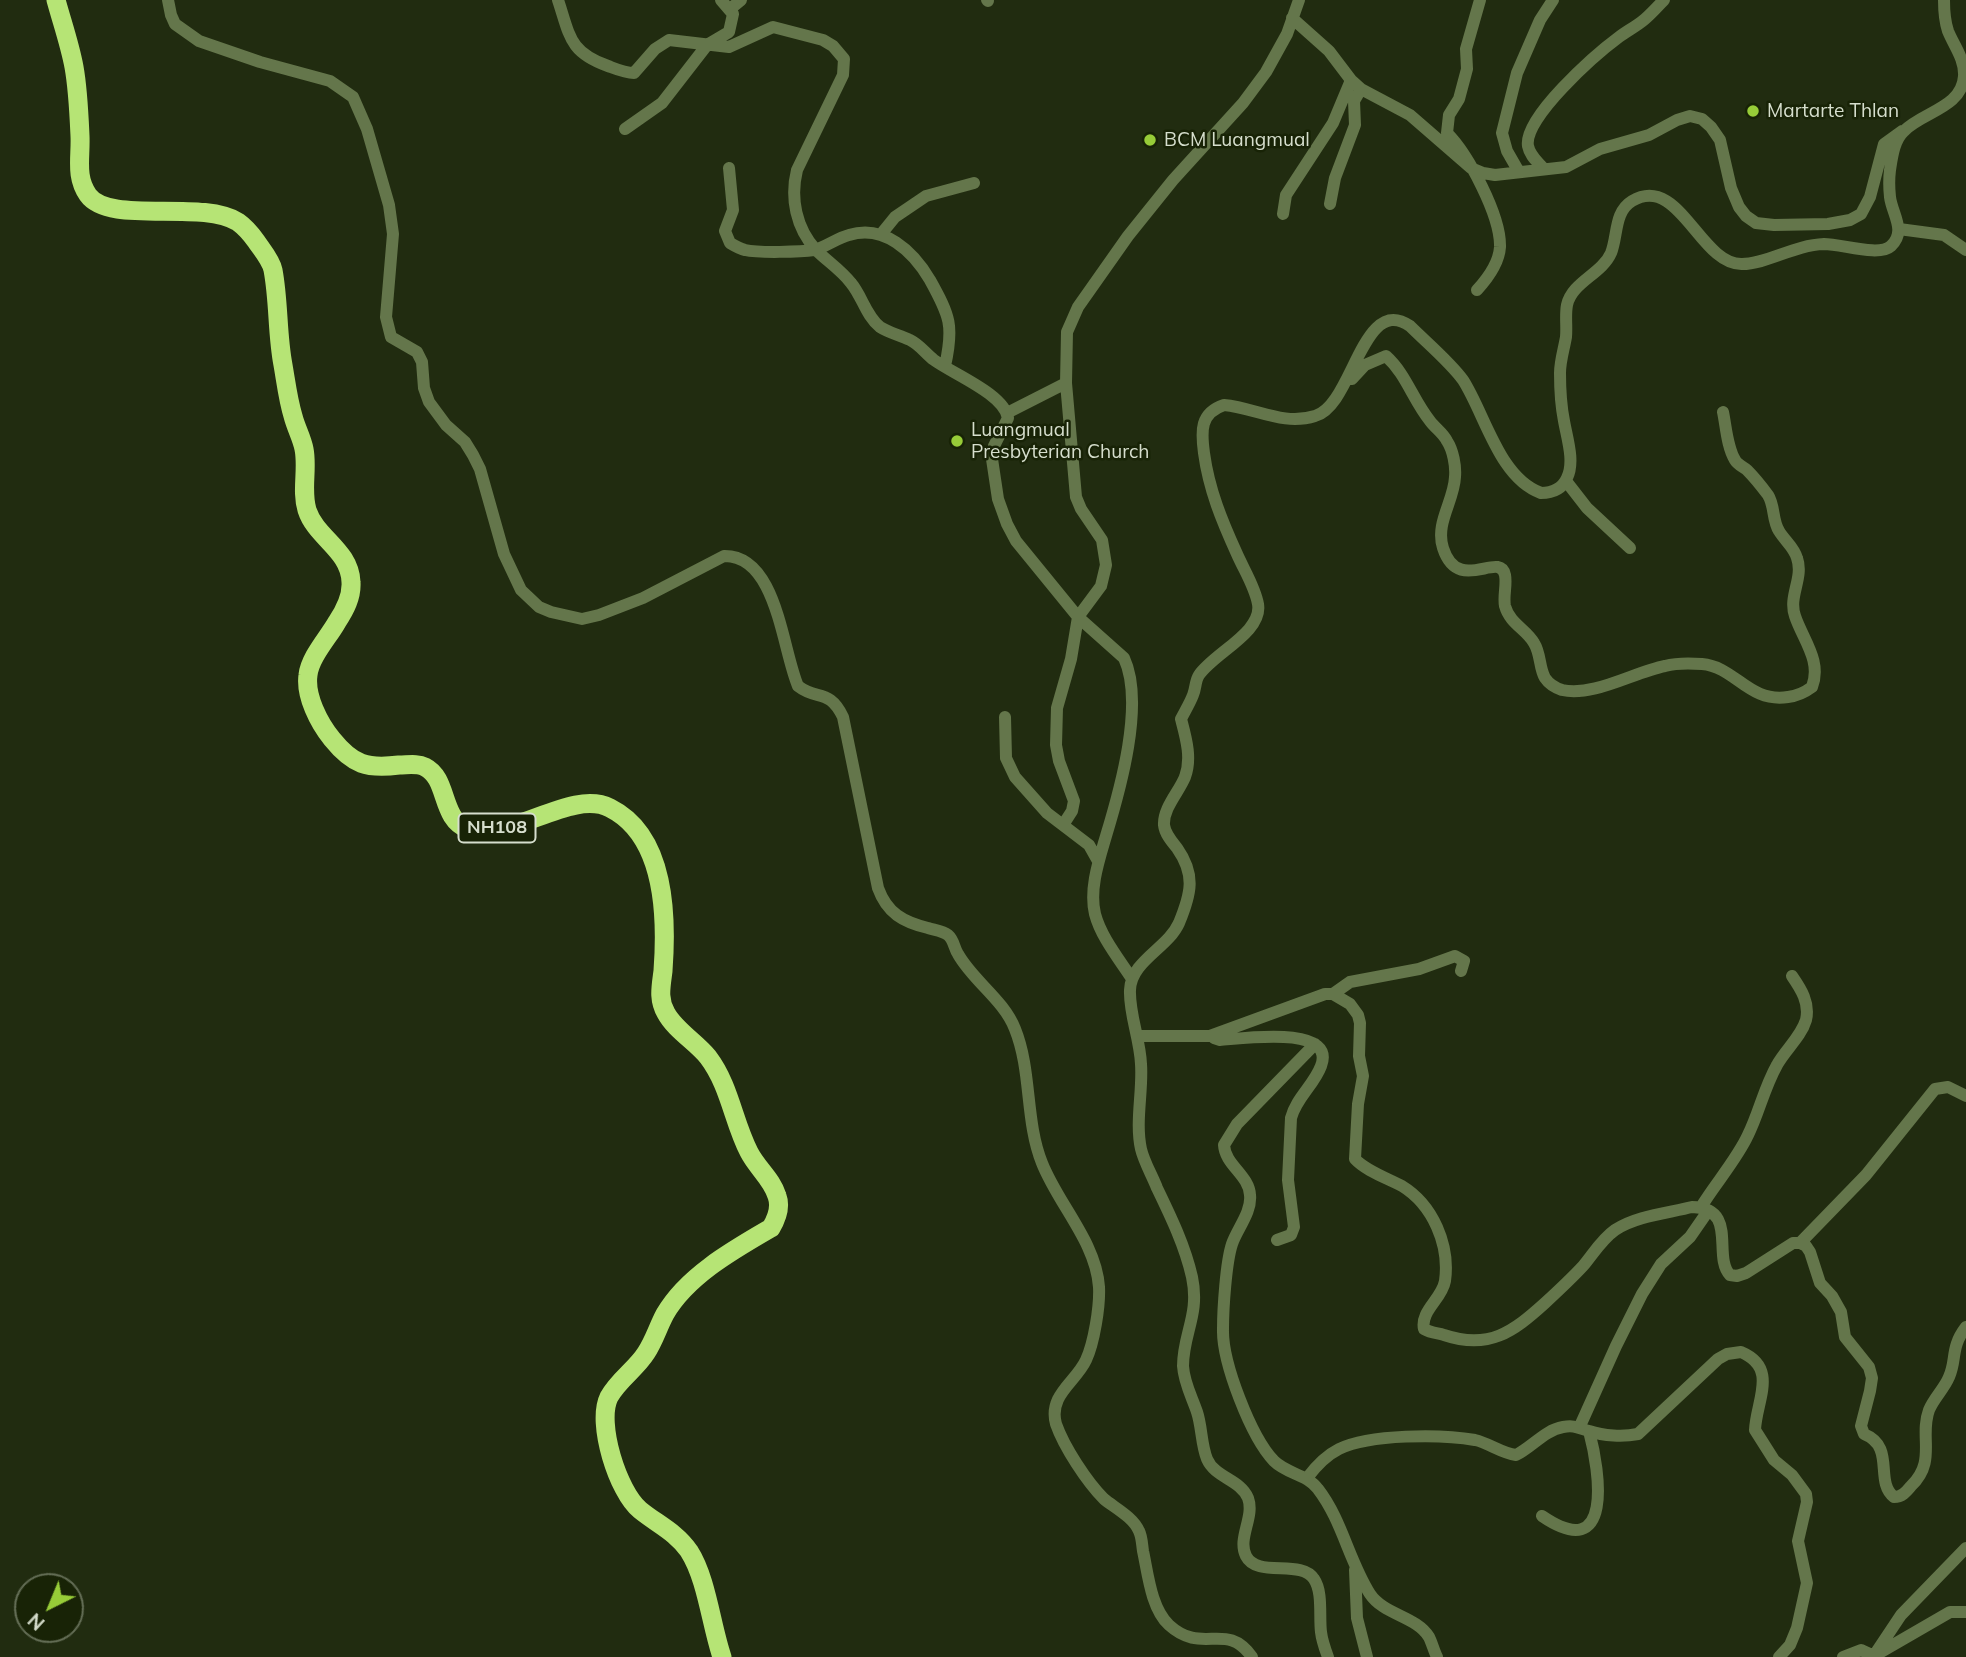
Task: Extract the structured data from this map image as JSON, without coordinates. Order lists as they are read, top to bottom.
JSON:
{
  "streets": {
    "highway": ["NH108"]
  },
  "places": ["Martarte Thlan", "BCM Luangmual", "Luangmual Presbyterian Church"],
  "north": "bottom left"
}
